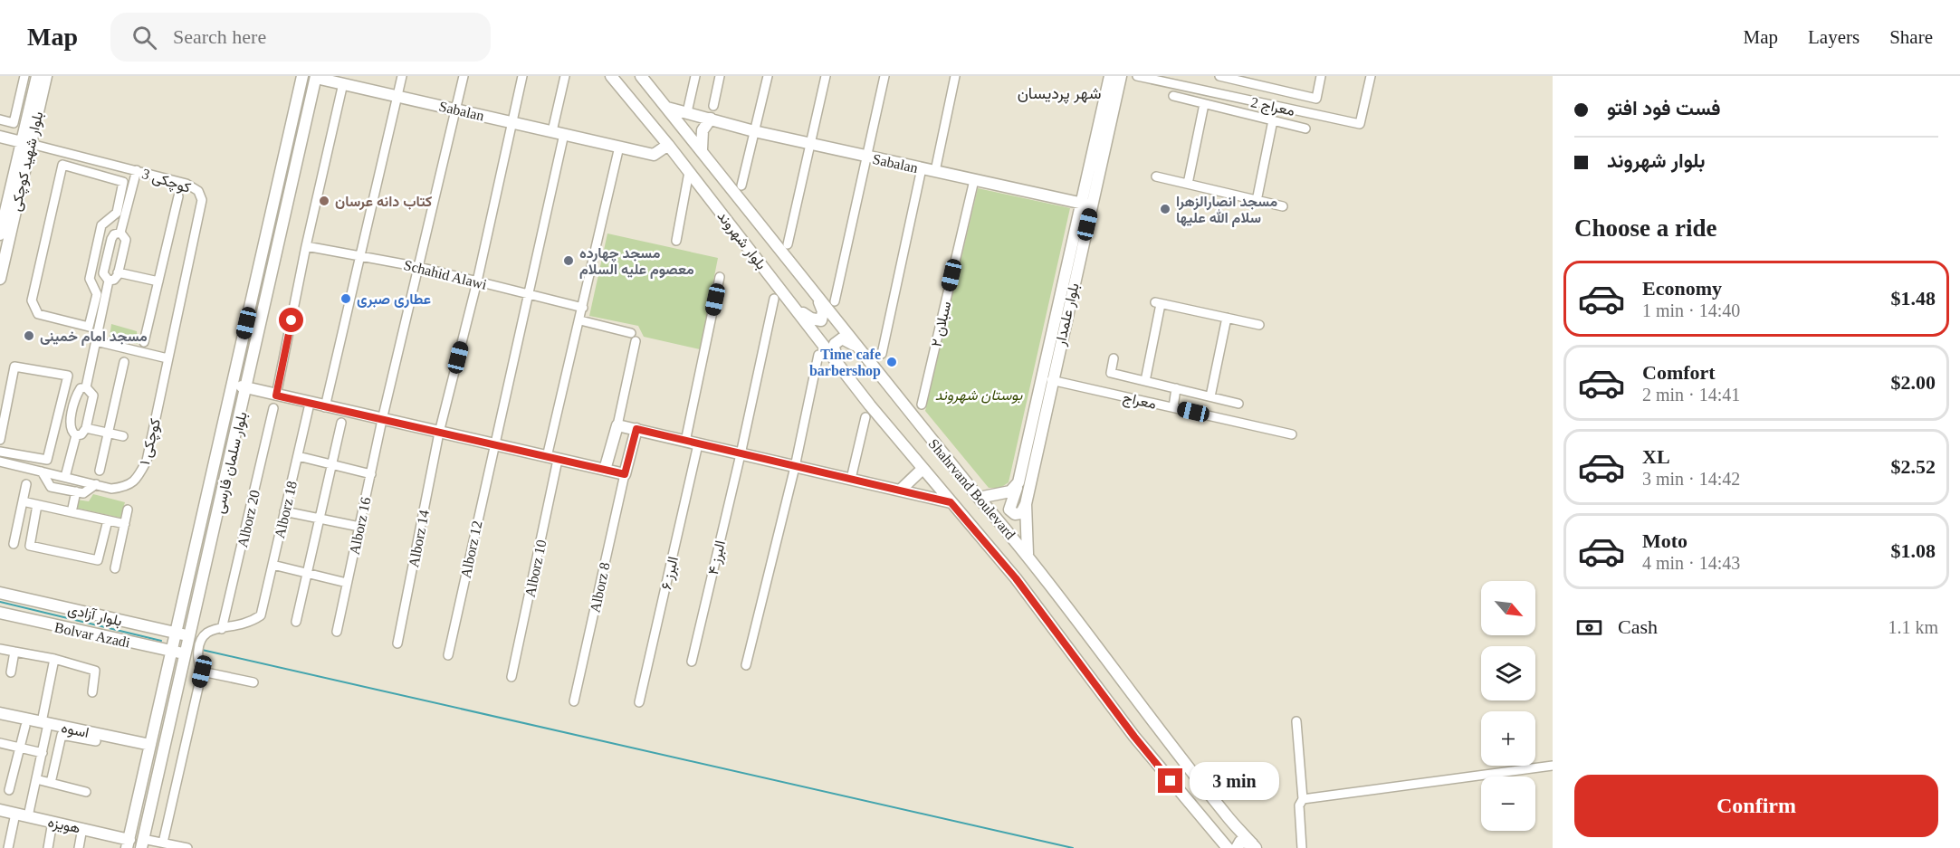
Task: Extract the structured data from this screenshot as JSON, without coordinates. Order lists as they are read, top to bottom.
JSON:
{
  "streets": {
    "main road": [
      "Sabalan",
      "بلوار شهید کوچکی",
      "بلوار شهروند",
      "بلوار علمدار",
      "بلوار سلمان فارسی",
      "Shahrvand Boulevard",
      "بلوار آزادی",
      "Bolvar Azadi",
      "اسوه",
      "هویزه"
    ],
    "street": [
      "معراج 2",
      "کوچکی 3",
      "Schahid Alawi",
      "سبلان ۲",
      "معراج",
      "کوچکی ۱",
      "Alborz 18",
      "Alborz 20",
      "Alborz 16",
      "Alborz 14",
      "Alborz 12",
      "البرز ۴",
      "Alborz 10",
      "البرز ۶",
      "Alborz 8"
    ]
  },
  "crossings": [
    ["Sabalan", "بلوار شهروند"],
    ["Sabalan", "بلوار علمدار"],
    ["Sabalan", "سبلان ۲"],
    ["Sabalan", "بلوار سلمان فارسی"],
    ["Sabalan", "Shahrvand Boulevard"],
    ["Sabalan", "Alborz 16"],
    ["Sabalan", "Alborz 14"],
    ["Sabalan", "Alborz 12"],
    ["Sabalan", "Alborz 10"],
    ["بلوار شهید کوچکی", "کوچکی 3"],
    ["کوچکی 3", "کوچکی ۱"],
    ["بلوار شهروند", "Shahrvand Boulevard"],
    ["Schahid Alawi", "Alborz 16"],
    ["Schahid Alawi", "Alborz 14"],
    ["Schahid Alawi", "Alborz 12"],
    ["Schahid Alawi", "Alborz 10"],
    ["بلوار علمدار", "معراج"],
    ["بلوار علمدار", "Shahrvand Boulevard"],
    ["بلوار سلمان فارسی", "بلوار آزادی"],
    ["بلوار سلمان فارسی", "Bolvar Azadi"],
    ["بلوار سلمان فارسی", "اسوه"],
    ["بلوار سلمان فارسی", "هویزه"],
    ["Alborz 18", "Alborz 20"]
  ],
  "districts": ["شهر پردیسان"],
  "parks": ["بوستان شهروند"],
  "places": [
    "کتاب دانه عرسان",
    "مسجد انصارالزهرا سلام الله علیها",
    "مسجد چهارده معصوم علیه السلام",
    "عطاری صبری",
    "مسجد امام خمینی",
    "Time cafe barbershop"
  ],
  "north": "bottom right",
  "page": {
    "header": "Map",
    "search": "Search here",
    "nav": ["Map", "Layers", "Share"],
    "banner": ["فست فود افتو", "بلوار شهروند"],
    "heading": "Choose a ride",
    "list": [
      {
        "name": "Economy",
        "note": "1 min · 14:40",
        "value": "$1.48"
      },
      {
        "name": "Comfort",
        "note": "2 min · 14:41",
        "value": "$2.00"
      },
      {
        "name": "XL",
        "note": "3 min · 14:42",
        "value": "$2.52"
      },
      {
        "name": "Moto",
        "note": "4 min · 14:43",
        "value": "$1.08"
      }
    ],
    "map_buttons": ["+", "−"],
    "pay": ["Cash", "1.1 km"],
    "bubble": "3 min",
    "buttons": "Confirm"
  }
}
